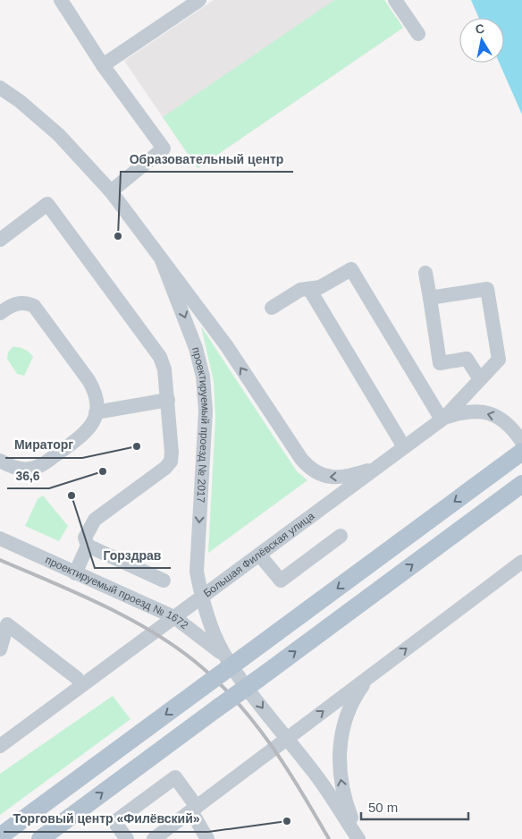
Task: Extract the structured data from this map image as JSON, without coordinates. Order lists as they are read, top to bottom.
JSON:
{
  "streets": {
    "street": ["проектируемый проезд № 2017", "Большая Филёвская улица", "проектируемый проезд № 1672"]
  },
  "crossings": [
    ["проектируемый проезд № 2017", "Большая Филёвская улица"],
    ["проектируемый проезд № 2017", "проектируемый проезд № 1672"],
    ["Большая Филёвская улица", "проектируемый проезд № 1672"]
  ],
  "places": [
    "Образовательный центр",
    "Мираторг",
    "36,6",
    "Горздрав",
    "Торговый центр «Филёвский»"
  ],
  "scale_bar": "50 m",
  "north": "top"
}
